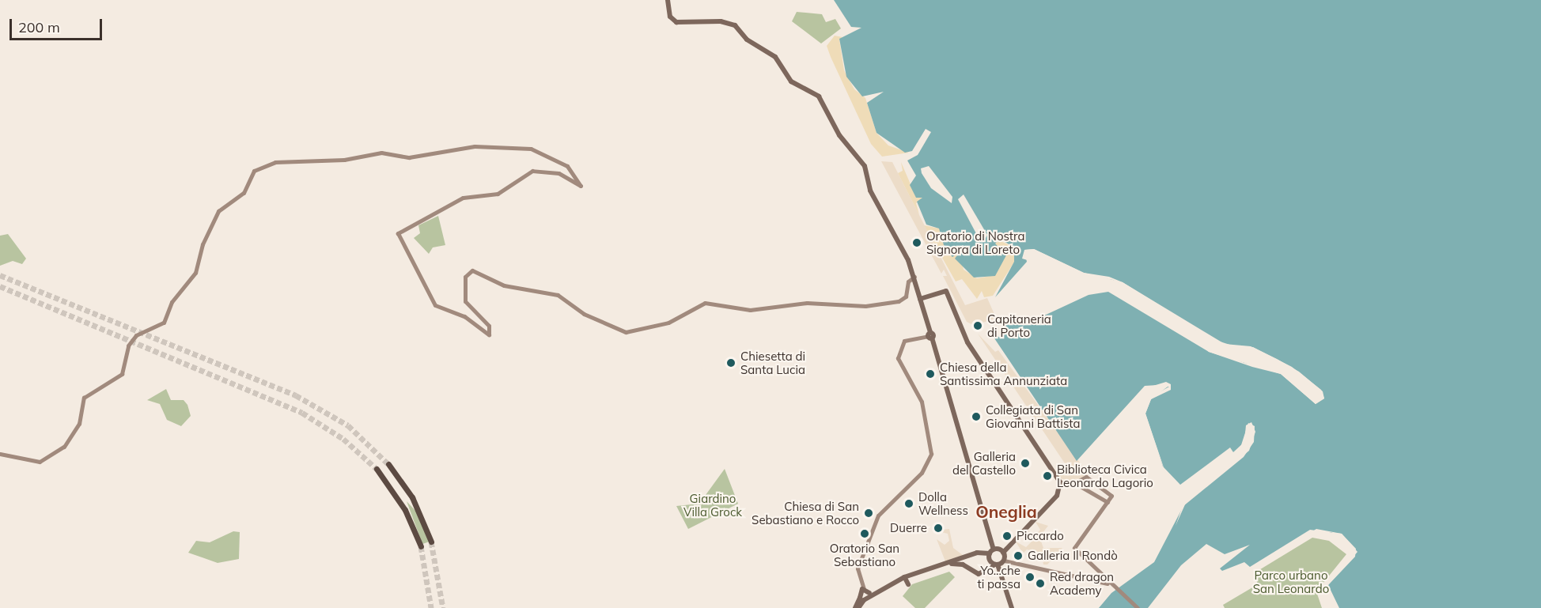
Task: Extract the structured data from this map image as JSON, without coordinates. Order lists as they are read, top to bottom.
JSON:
{
  "districts": ["Oneglia"],
  "parks": ["Giardino Villa Grock", "Parco urbano San Leonardo"],
  "places": [
    "Oratorio di Nostra Signora di Loreto",
    "Capitaneria di Porto",
    "Chiesetta di Santa Lucia",
    "Chiesa della Santissima Annunziata",
    "Collegiata di San Giovanni Battista",
    "Galleria del Castello",
    "Biblioteca Civica Leonardo Lagorio",
    "Dolla Wellness",
    "Chiesa di San Sebastiano e Rocco",
    "Duerre",
    "Oratorio San Sebastiano",
    "Piccardo",
    "Galleria Il Rondò",
    "Yo...che ti passa",
    "Red dragon Academy"
  ],
  "scale_bar": "200 m"
}
